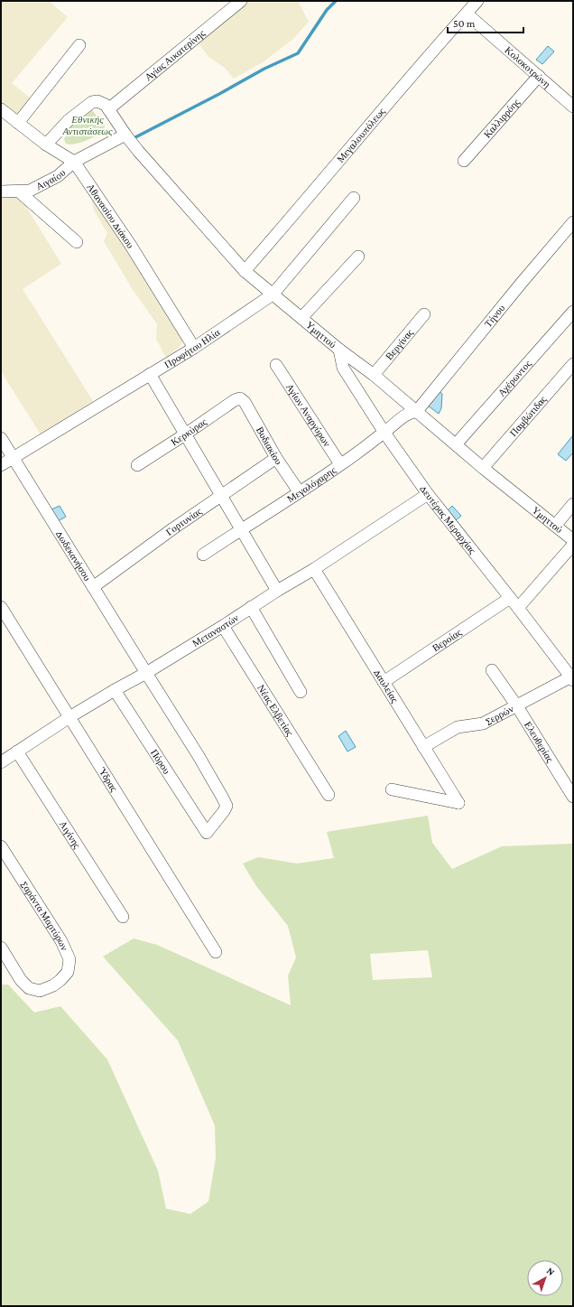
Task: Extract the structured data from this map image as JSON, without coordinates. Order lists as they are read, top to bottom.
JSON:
{
  "streets": {
    "street": [
      "Αγίας Αικατερίνης",
      "Κολοκοτρώνη",
      "Καλλιρρόης",
      "Μεγαλουπόλεως",
      "Αιγαίου",
      "Αθανασίου Διάκου",
      "Τήνου",
      "Υμηττού",
      "Βεργίνας",
      "Προφήτου Ηλία",
      "Αχέρωντος",
      "Αγίων Αναργύρων",
      "Παμβώτιδας",
      "Κερκύρας",
      "Βυδιακίου",
      "Μεγαλόχαρης",
      "Δευτέρας Μεραρχίας",
      "Γορτυνίας",
      "Δωδεκανήσου",
      "Μεταναστών",
      "Βεροίας",
      "Δαυλείας",
      "Νέας Ελβετίας",
      "Σερρών",
      "Ελευθερίας",
      "Πόρου",
      "Ύδρας",
      "Αιγίνης",
      "Σαράντα Μαρτύρων"
    ]
  },
  "crossings": [
    ["Αγίας Αικατερίνης", "Υμηττού"],
    ["Κολοκοτρώνη", "Καλλιρρόης"],
    ["Κολοκοτρώνη", "Μεγαλουπόλεως"],
    ["Μεγαλουπόλεως", "Υμηττού"],
    ["Αιγαίου", "Αθανασίου Διάκου"],
    ["Αιγαίου", "Υμηττού"],
    ["Αθανασίου Διάκου", "Υμηττού"],
    ["Αθανασίου Διάκου", "Προφήτου Ηλία"],
    ["Τήνου", "Υμηττού"],
    ["Τήνου", "Μεγαλόχαρης"],
    ["Υμηττού", "Βεργίνας"],
    ["Υμηττού", "Προφήτου Ηλία"],
    ["Υμηττού", "Αχέρωντος"],
    ["Υμηττού", "Παμβώτιδας"],
    ["Υμηττού", "Μεγαλόχαρης"],
    ["Υμηττού", "Δευτέρας Μεραρχίας"],
    ["Προφήτου Ηλία", "Δωδεκανήσου"],
    ["Αγίων Αναργύρων", "Μεγαλόχαρης"],
    ["Κερκύρας", "Βυδιακίου"],
    ["Βυδιακίου", "Μεγαλόχαρης"],
    ["Βυδιακίου", "Γορτυνίας"],
    ["Μεγαλόχαρης", "Δευτέρας Μεραρχίας"],
    ["Δευτέρας Μεραρχίας", "Μεταναστών"],
    ["Δευτέρας Μεραρχίας", "Βεροίας"],
    ["Δευτέρας Μεραρχίας", "Σερρών"],
    ["Γορτυνίας", "Δωδεκανήσου"],
    ["Δωδεκανήσου", "Μεταναστών"],
    ["Δωδεκανήσου", "Πόρου"],
    ["Μεταναστών", "Δαυλείας"],
    ["Μεταναστών", "Νέας Ελβετίας"],
    ["Μεταναστών", "Πόρου"],
    ["Μεταναστών", "Ύδρας"],
    ["Μεταναστών", "Αιγίνης"],
    ["Βεροίας", "Δαυλείας"],
    ["Δαυλείας", "Σερρών"],
    ["Σερρών", "Ελευθερίας"]
  ],
  "parks": ["Εθνικής Αντιστάσεως"],
  "scale_bar": "50 m",
  "north": "top right"
}
